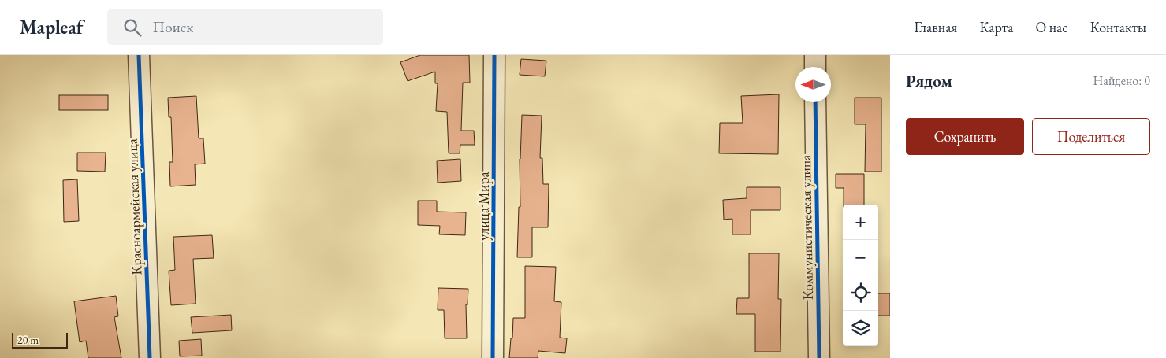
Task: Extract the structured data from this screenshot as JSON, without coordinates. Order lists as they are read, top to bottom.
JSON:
{
  "streets": {
    "street": ["улица Мира", "Красноармейская улица", "Коммунистическая улица"]
  },
  "scale_bar": "20 m",
  "north": "left",
  "page": {
    "header": "Mapleaf",
    "search": "Поиск",
    "nav": [
      "Главная",
      "Карта",
      "О нас",
      "Контакты"
    ],
    "heading": ["Рядом", "Найдено: 0"],
    "buttons": ["Сохранить", "Поделиться"],
    "map_buttons": ["+", "−"],
    "scale": "20 m"
  }
}
